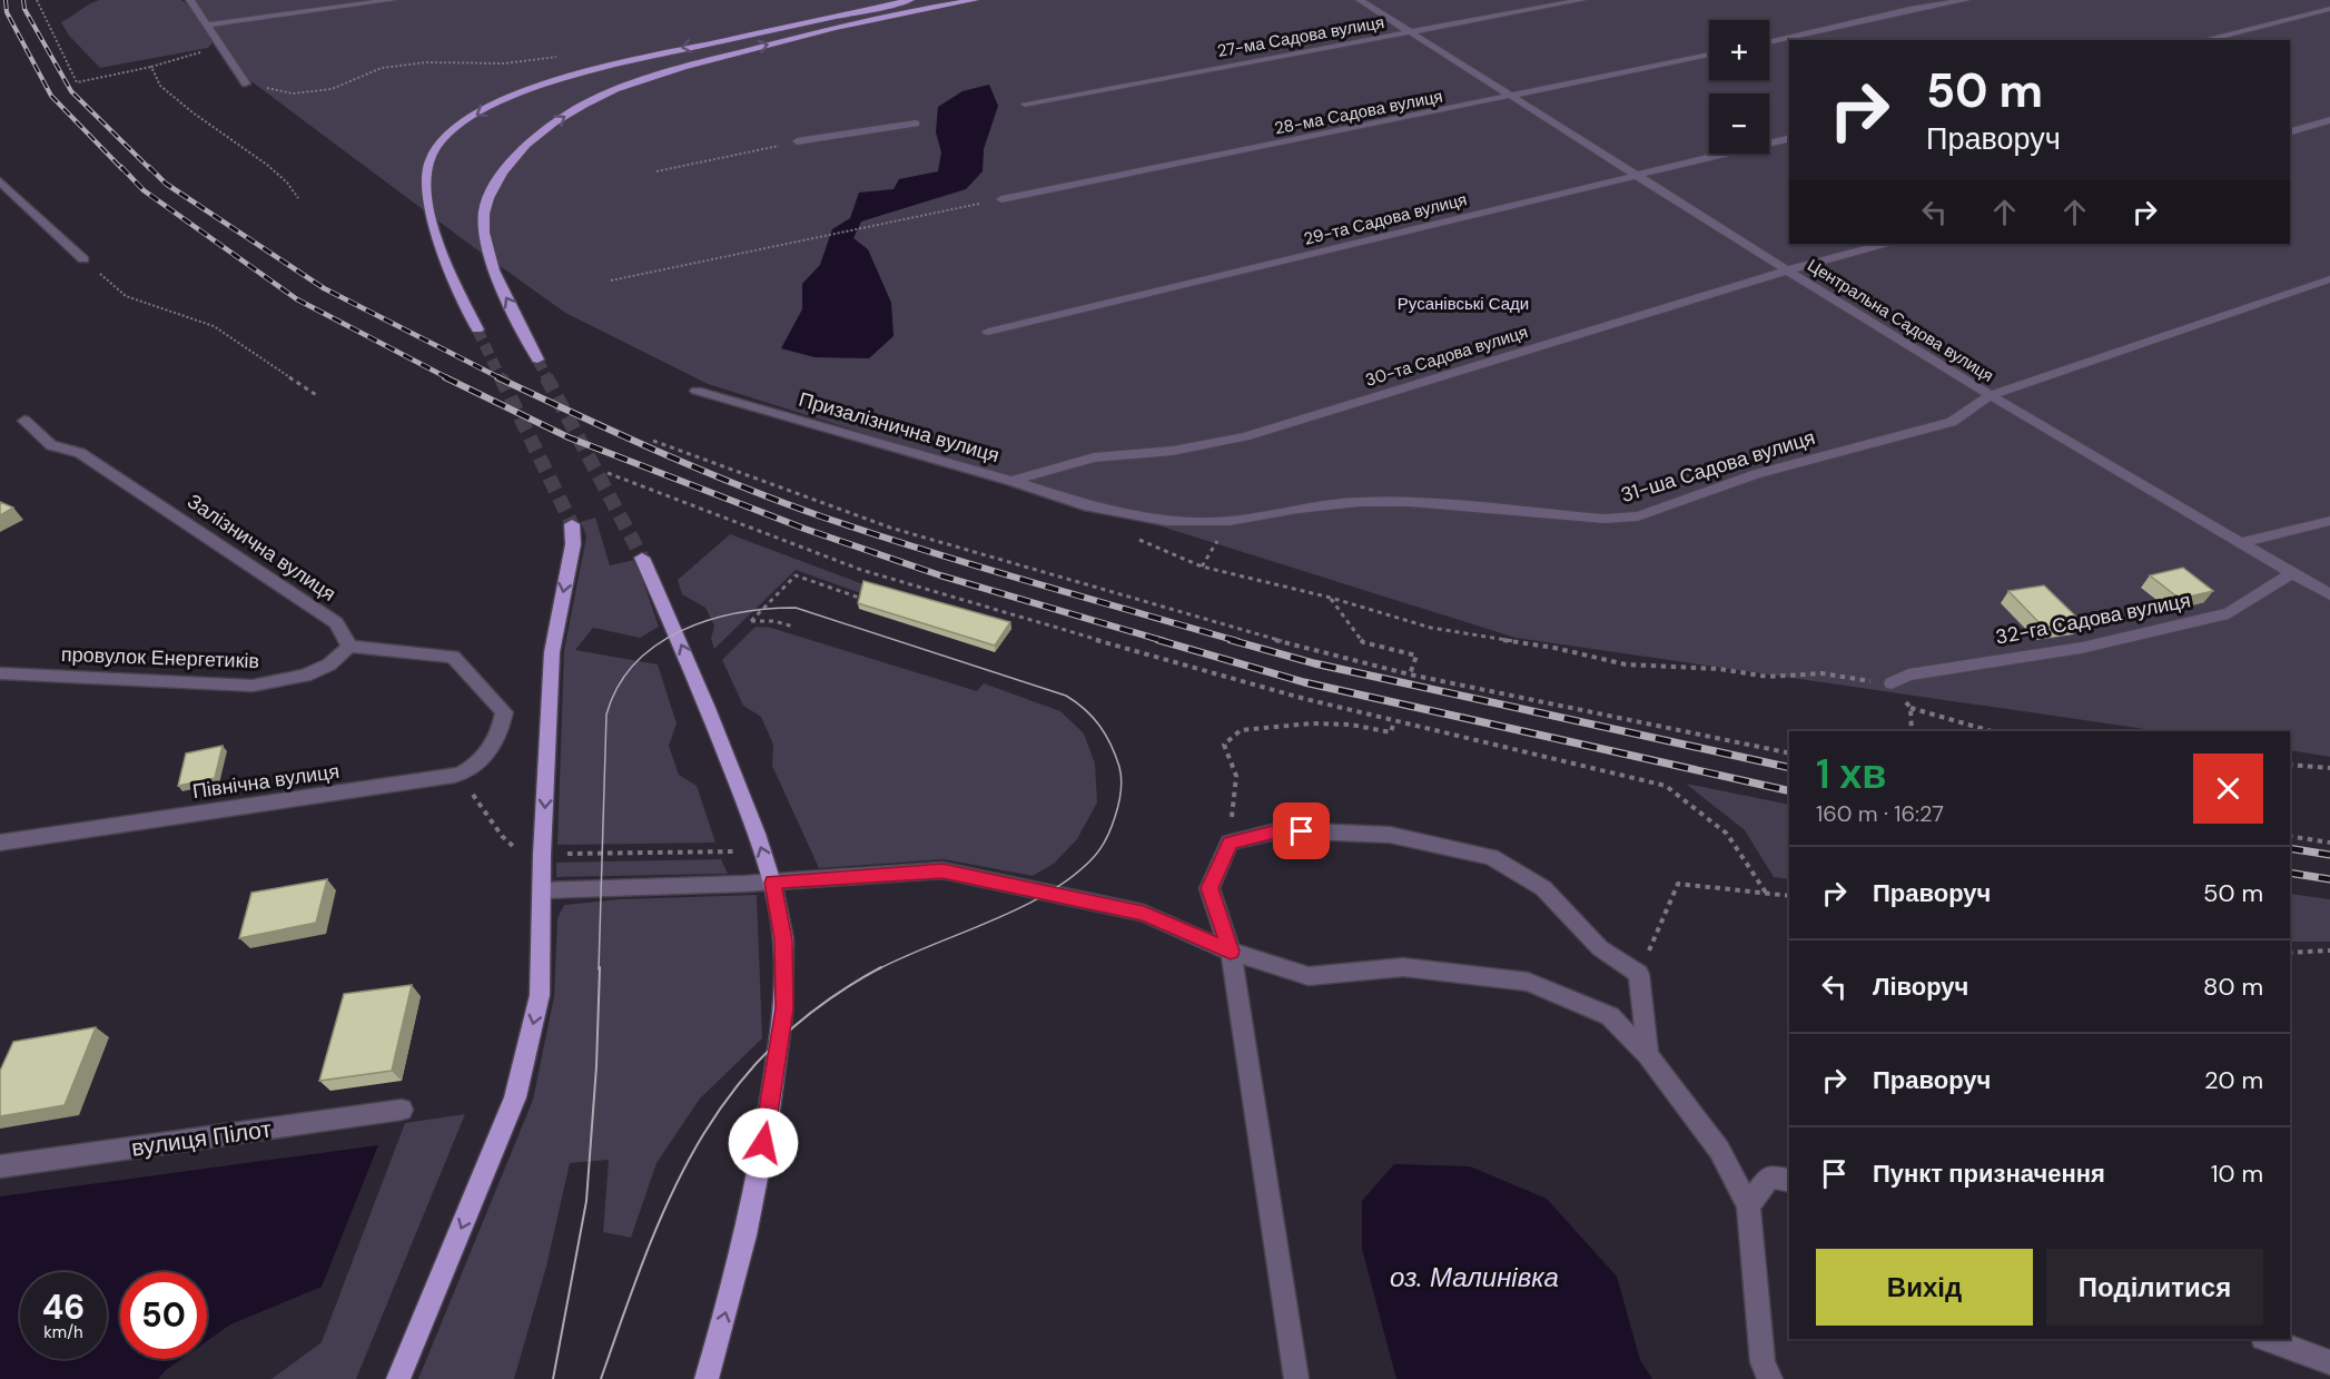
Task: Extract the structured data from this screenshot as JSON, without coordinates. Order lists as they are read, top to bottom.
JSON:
{
  "streets": {
    "street": [
      "27-ма Садова вулиця",
      "28-ма Садова вулиця",
      "29-та Садова вулиця",
      "Центральна Садова вулиця",
      "30-та Садова вулиця",
      "Призалізнична вулиця",
      "31-ша Садова вулиця",
      "Залізнична вулиця",
      "32-га Садова вулиця",
      "провулок Енергетиків",
      "Північна вулиця",
      "вулиця Пілот"
    ]
  },
  "crossings": [
    ["27-ма Садова вулиця", "Центральна Садова вулиця"],
    ["28-ма Садова вулиця", "Центральна Садова вулиця"],
    ["29-та Садова вулиця", "Центральна Садова вулиця"],
    ["Центральна Садова вулиця", "30-та Садова вулиця"],
    ["Центральна Садова вулиця", "31-ша Садова вулиця"],
    ["Центральна Садова вулиця", "32-га Садова вулиця"],
    ["30-та Садова вулиця", "Призалізнична вулиця"],
    ["Призалізнична вулиця", "31-ша Садова вулиця"],
    ["Залізнична вулиця", "провулок Енергетиків"],
    ["Залізнична вулиця", "Північна вулиця"],
    ["провулок Енергетиків", "Північна вулиця"]
  ],
  "water": ["оз. Малинівка"],
  "parks": ["Русанівські Сади"],
  "page": {
    "map_buttons": ["+", "−"],
    "turn": ["50 m", "Праворуч"],
    "heading": ["1 хв", "160 m · 16:27"],
    "list": [
      {
        "name": "Праворуч",
        "value": "50 m"
      },
      {
        "name": "Ліворуч",
        "value": "80 m"
      },
      {
        "name": "Праворуч",
        "value": "20 m"
      },
      {
        "name": "Пункт призначення",
        "value": "10 m"
      }
    ],
    "buttons": ["Вихід", "Поділитися"],
    "speed": "46 km/h",
    "limit": "50"
  }
}
